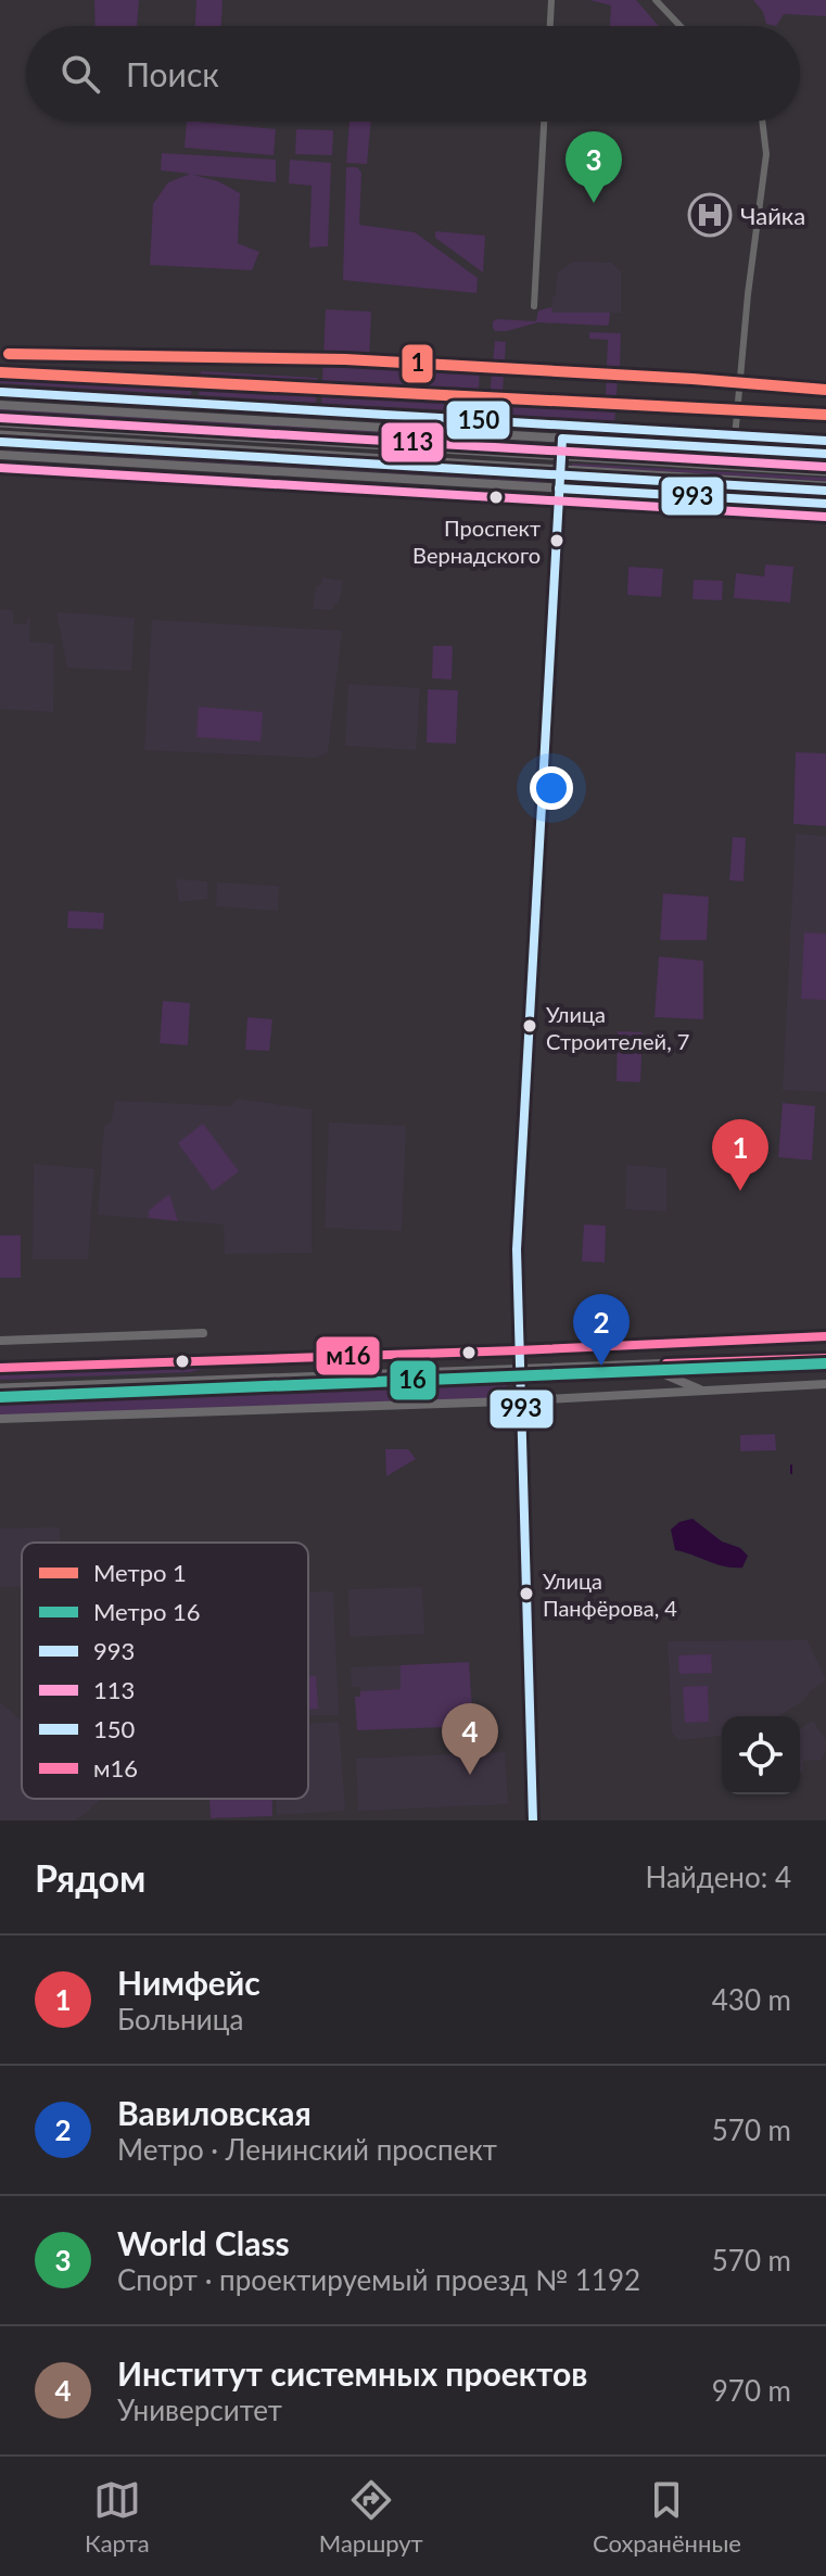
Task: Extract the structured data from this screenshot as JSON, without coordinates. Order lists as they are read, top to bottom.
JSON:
{
  "places": {
    "hospital": ["Чайка"],
    "other": ["Проспект Вернадского", "Улица Строителей, 7", "Улица Панфёрова, 4"]
  },
  "lines": [
    "metro line 1",
    "transit line 150",
    "transit line 113",
    "transit line 993",
    "transit line м16",
    "metro line 16"
  ],
  "legend": [
    "Метро 1",
    "Метро 16",
    "993",
    "113",
    "150",
    "м16"
  ],
  "page": {
    "search": "Поиск",
    "pins": [
      "3",
      "1",
      "2",
      "4"
    ],
    "heading": ["Рядом", "Найдено: 4"],
    "list": [
      {
        "mark": "1",
        "name": "Нимфейс",
        "note": "Больница",
        "value": "430 m"
      },
      {
        "mark": "2",
        "name": "Вавиловская",
        "note": "Метро · Ленинский проспект",
        "value": "570 m"
      },
      {
        "mark": "3",
        "name": "World Class",
        "note": "Спорт · проектируемый проезд № 1192",
        "value": "570 m"
      },
      {
        "mark": "4",
        "name": "Институт системных проектов",
        "note": "Университет",
        "value": "970 m"
      }
    ],
    "nav": ["Карта", "Маршрут", "Сохранённые"]
  }
}
